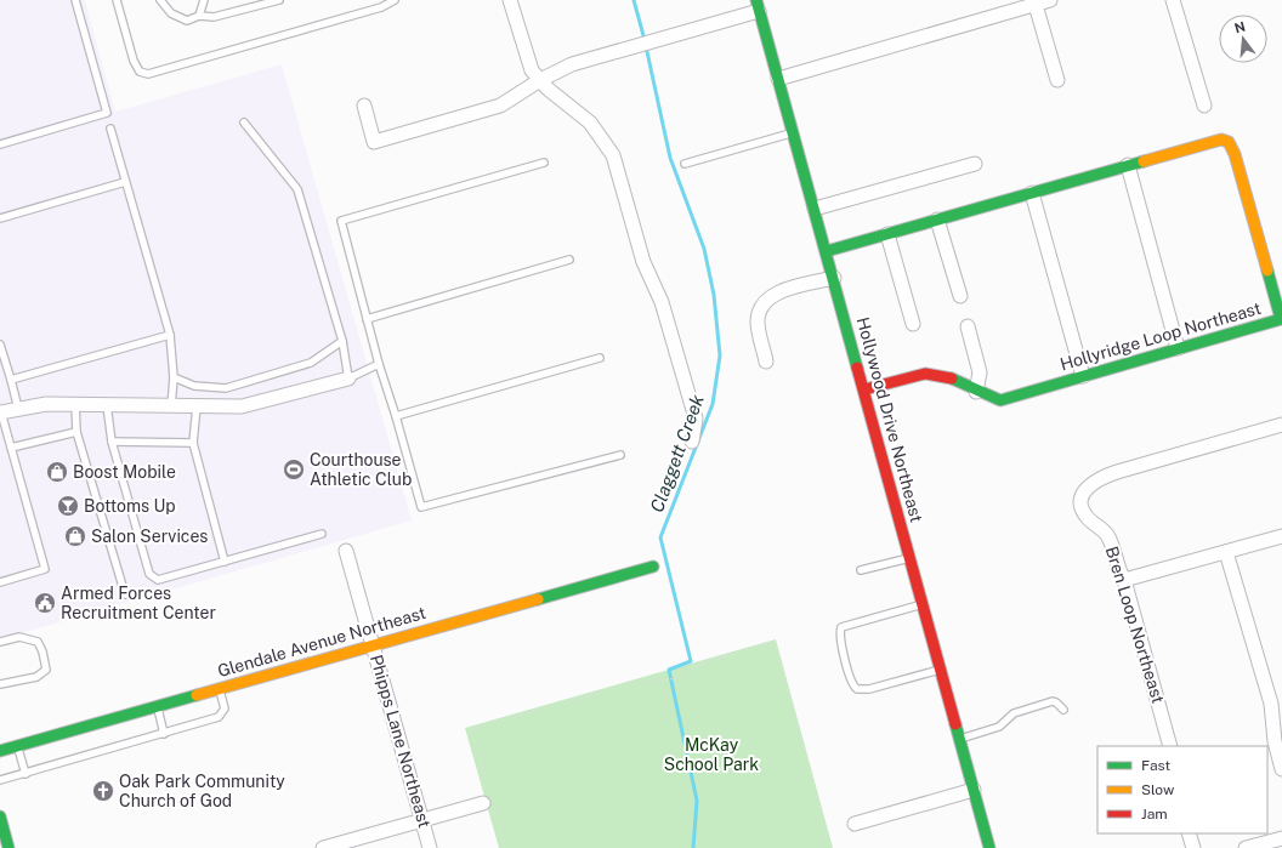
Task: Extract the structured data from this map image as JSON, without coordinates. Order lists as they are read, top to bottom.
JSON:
{
  "streets": {
    "street": [
      "Hollyridge Loop Northeast",
      "Hollywood Drive Northeast",
      "Bren Loop Northeast",
      "Glendale Avenue Northeast",
      "Phipps Lane Northeast"
    ]
  },
  "crossings": [
    ["Hollyridge Loop Northeast", "Hollywood Drive Northeast"],
    ["Glendale Avenue Northeast", "Phipps Lane Northeast"]
  ],
  "water": ["Claggett Creek"],
  "parks": ["McKay School Park"],
  "places": {
    "sports": ["Courthouse Athletic Club"],
    "shop": ["Boost Mobile", "Salon Services"],
    "bar": ["Bottoms Up"],
    "public building": ["Armed Forces Recruitment Center"],
    "church": ["Oak Park Community Church of God"]
  },
  "legend": ["Fast", "Slow", "Jam"],
  "north": "top"
}
